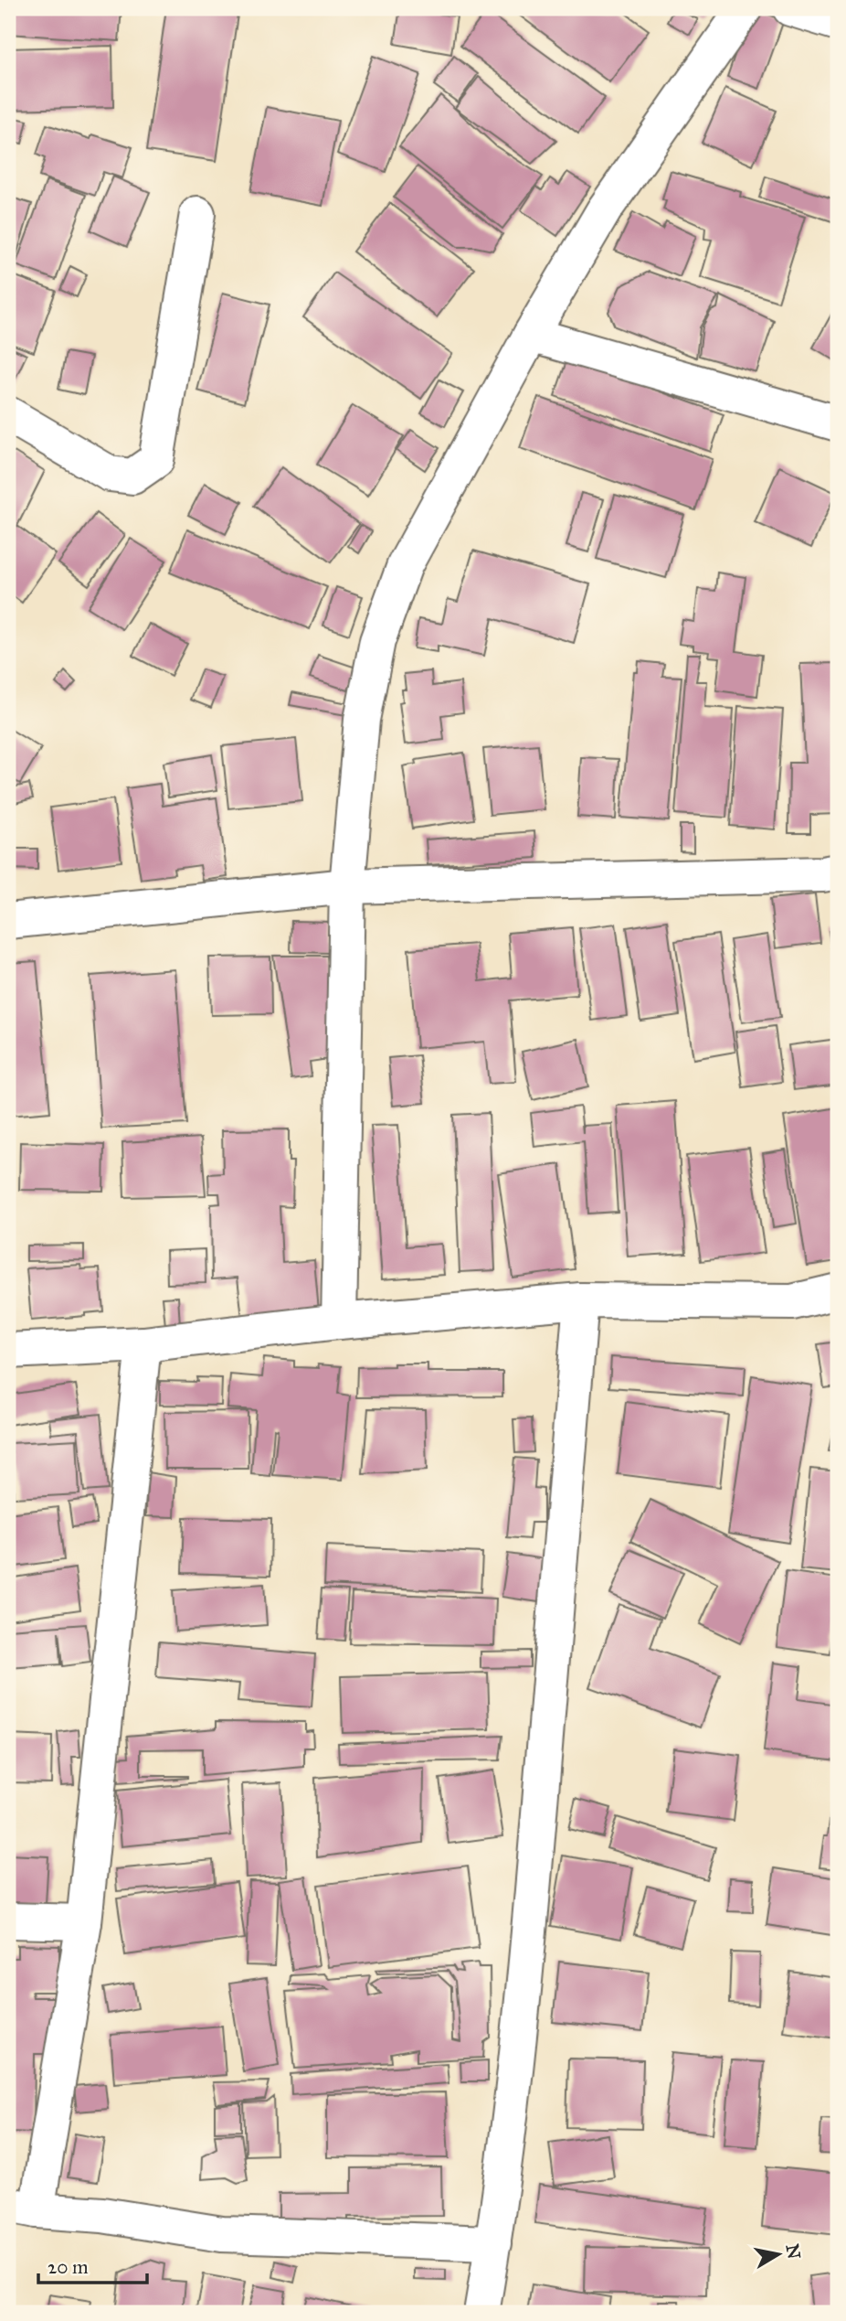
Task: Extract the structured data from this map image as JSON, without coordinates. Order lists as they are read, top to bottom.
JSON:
{
  "scale_bar": "20 m",
  "north": "right"
}
